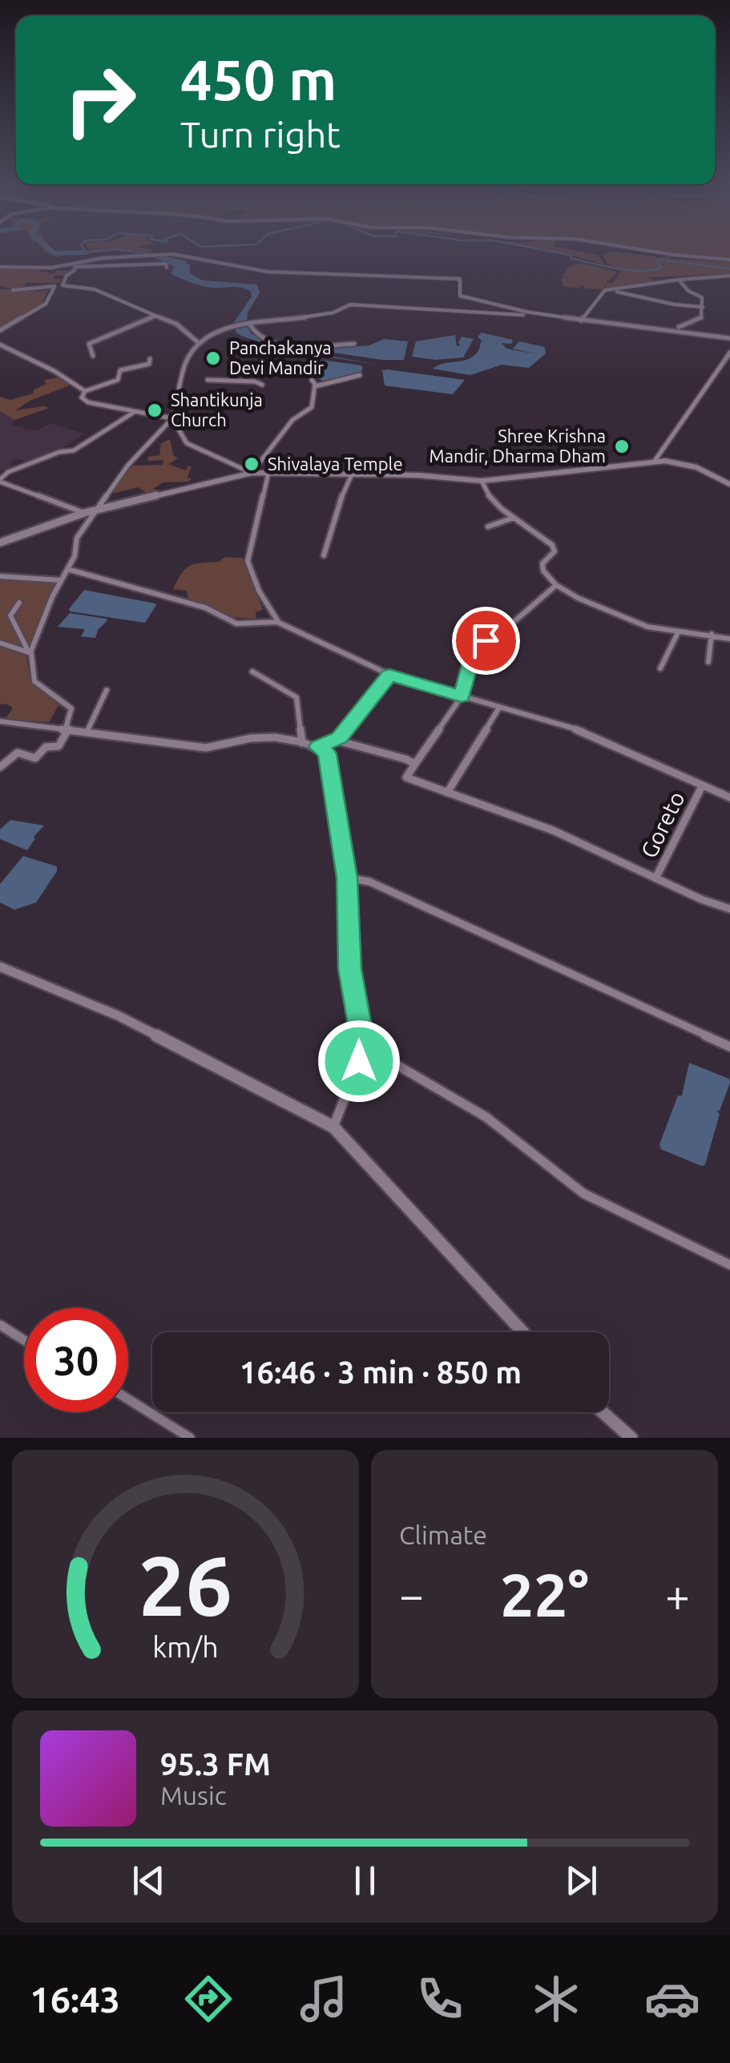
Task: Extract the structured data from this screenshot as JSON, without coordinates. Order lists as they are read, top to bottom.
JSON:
{
  "streets": {
    "street": ["Goreto"]
  },
  "places": [
    "Panchakanya Devi Mandir",
    "Shantikunja Church",
    "Shree Krishna Mandir, Dharma Dham",
    "Shivalaya Temple"
  ],
  "page": {
    "turn": ["450 m", "Turn right"],
    "limit": "30",
    "trip": "16:46 · 3 min · 850 m",
    "tile": "Climate",
    "heat": ["−", "22°", "+"],
    "song": ["95.3 FM", "Music"],
    "tabs": "16:43",
    "gauge": ["26", "km/h"]
  }
}
